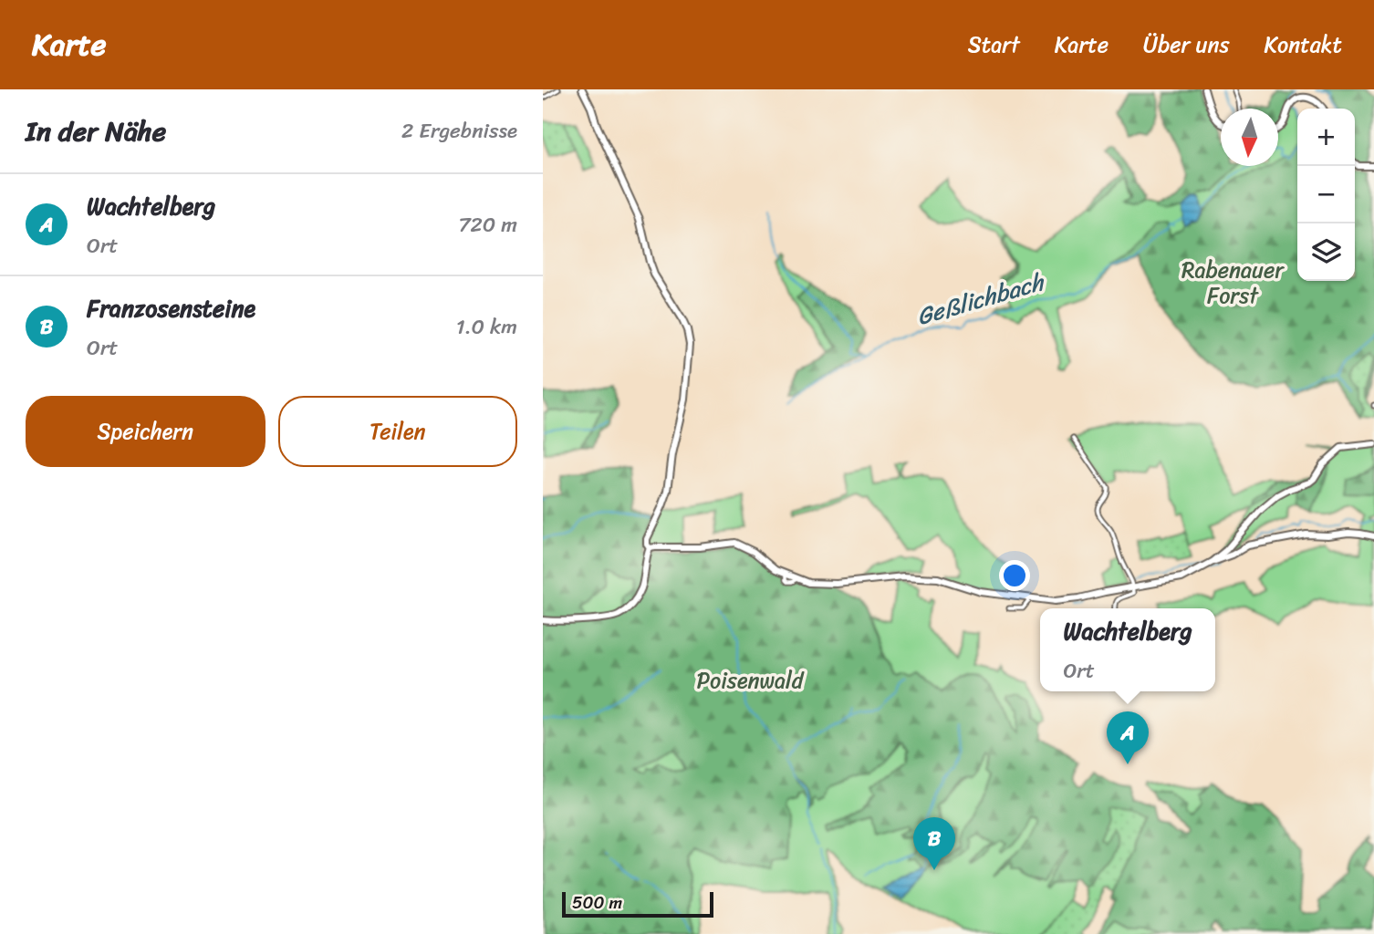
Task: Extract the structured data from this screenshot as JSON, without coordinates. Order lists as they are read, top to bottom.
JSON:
{
  "water": ["Geßlichbach"],
  "parks": ["Rabenauer Forst", "Poisenwald"],
  "scale_bar": "500 m",
  "north": "bottom",
  "page": {
    "header": "Karte",
    "nav": [
      "Start",
      "Karte",
      "Über uns",
      "Kontakt"
    ],
    "heading": ["In der Nähe", "2 Ergebnisse"],
    "map_buttons": ["+", "−"],
    "list": [
      {
        "mark": "A",
        "name": "Wachtelberg",
        "note": "Ort",
        "value": "720 m"
      },
      {
        "mark": "B",
        "name": "Franzosensteine",
        "note": "Ort",
        "value": "1.0 km"
      }
    ],
    "buttons": ["Speichern", "Teilen"],
    "popup": ["Wachtelberg", "Ort"],
    "pins": ["A", "B"],
    "scale": "500 m"
  }
}
